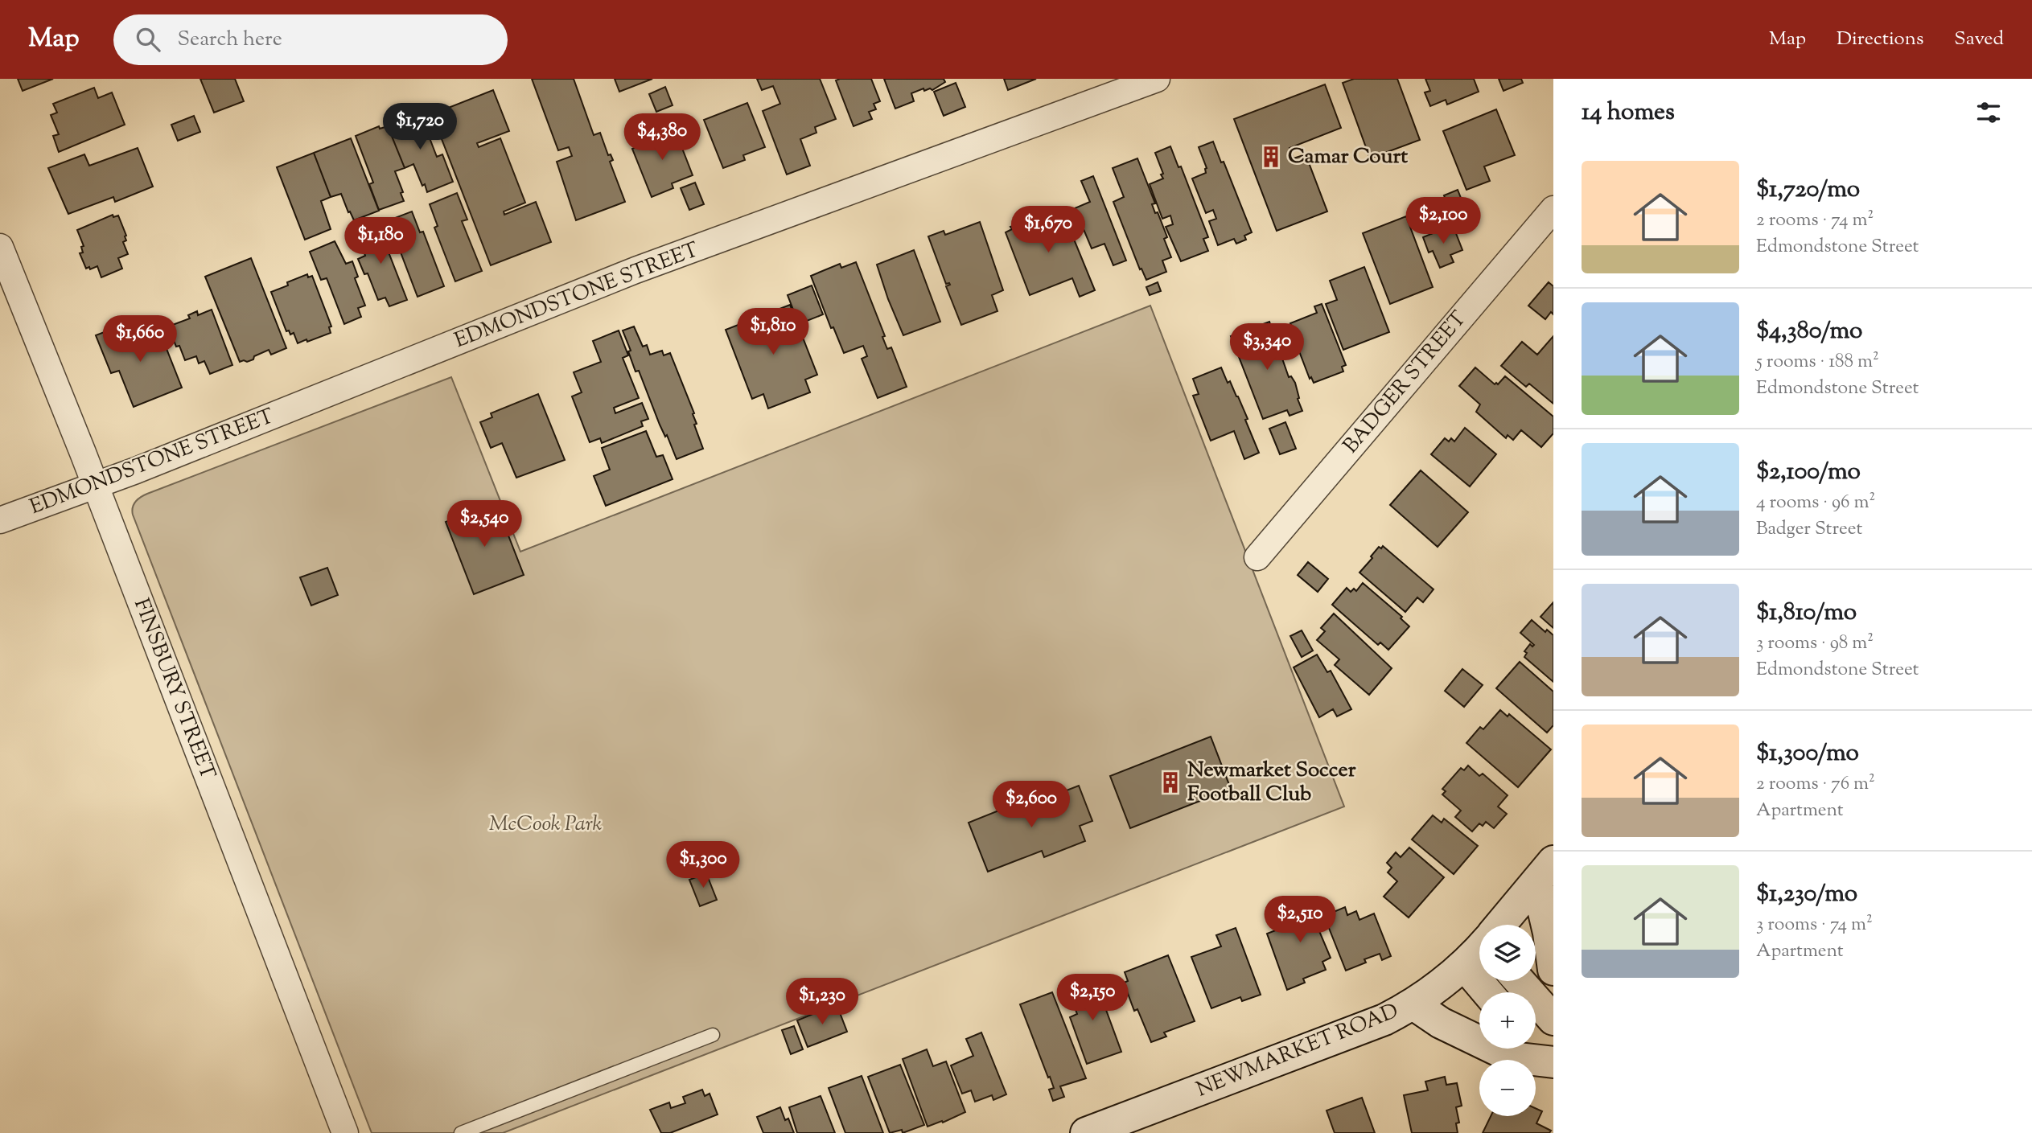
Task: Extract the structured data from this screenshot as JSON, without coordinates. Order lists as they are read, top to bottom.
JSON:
{
  "streets": {
    "main road": ["NEWMARKET ROAD"],
    "street": ["EDMONDSTONE STREET", "BADGER STREET", "FINSBURY STREET"]
  },
  "crossings": [
    ["EDMONDSTONE STREET", "FINSBURY STREET"]
  ],
  "parks": ["McCook Park"],
  "places": {
    "building": ["Camar Court", "Newmarket Soccer Football Club"]
  },
  "page": {
    "header": "Map",
    "search": "Search here",
    "nav": ["Map", "Directions", "Saved"],
    "heading": "14 homes",
    "price": [
      "$1,720",
      "$4,380",
      "$2,100",
      "$1,670",
      "$1,180",
      "$1,810",
      "$1,660",
      "$3,340",
      "$2,540",
      "$2,600",
      "$1,300",
      "$2,510",
      "$2,150",
      "$1,230"
    ],
    "list": [
      {
        "name": "$1,720/mo",
        "note": "2 rooms · 74 m² · Edmondstone Street"
      },
      {
        "name": "$4,380/mo",
        "note": "5 rooms · 188 m² · Edmondstone Street"
      },
      {
        "name": "$2,100/mo",
        "note": "4 rooms · 96 m² · Badger Street"
      },
      {
        "name": "$1,810/mo",
        "note": "3 rooms · 98 m² · Edmondstone Street"
      },
      {
        "name": "$1,300/mo",
        "note": "2 rooms · 76 m² · Apartment"
      },
      {
        "name": "$1,230/mo",
        "note": "3 rooms · 74 m² · Apartment"
      }
    ],
    "map_buttons": ["+", "−"]
  }
}
